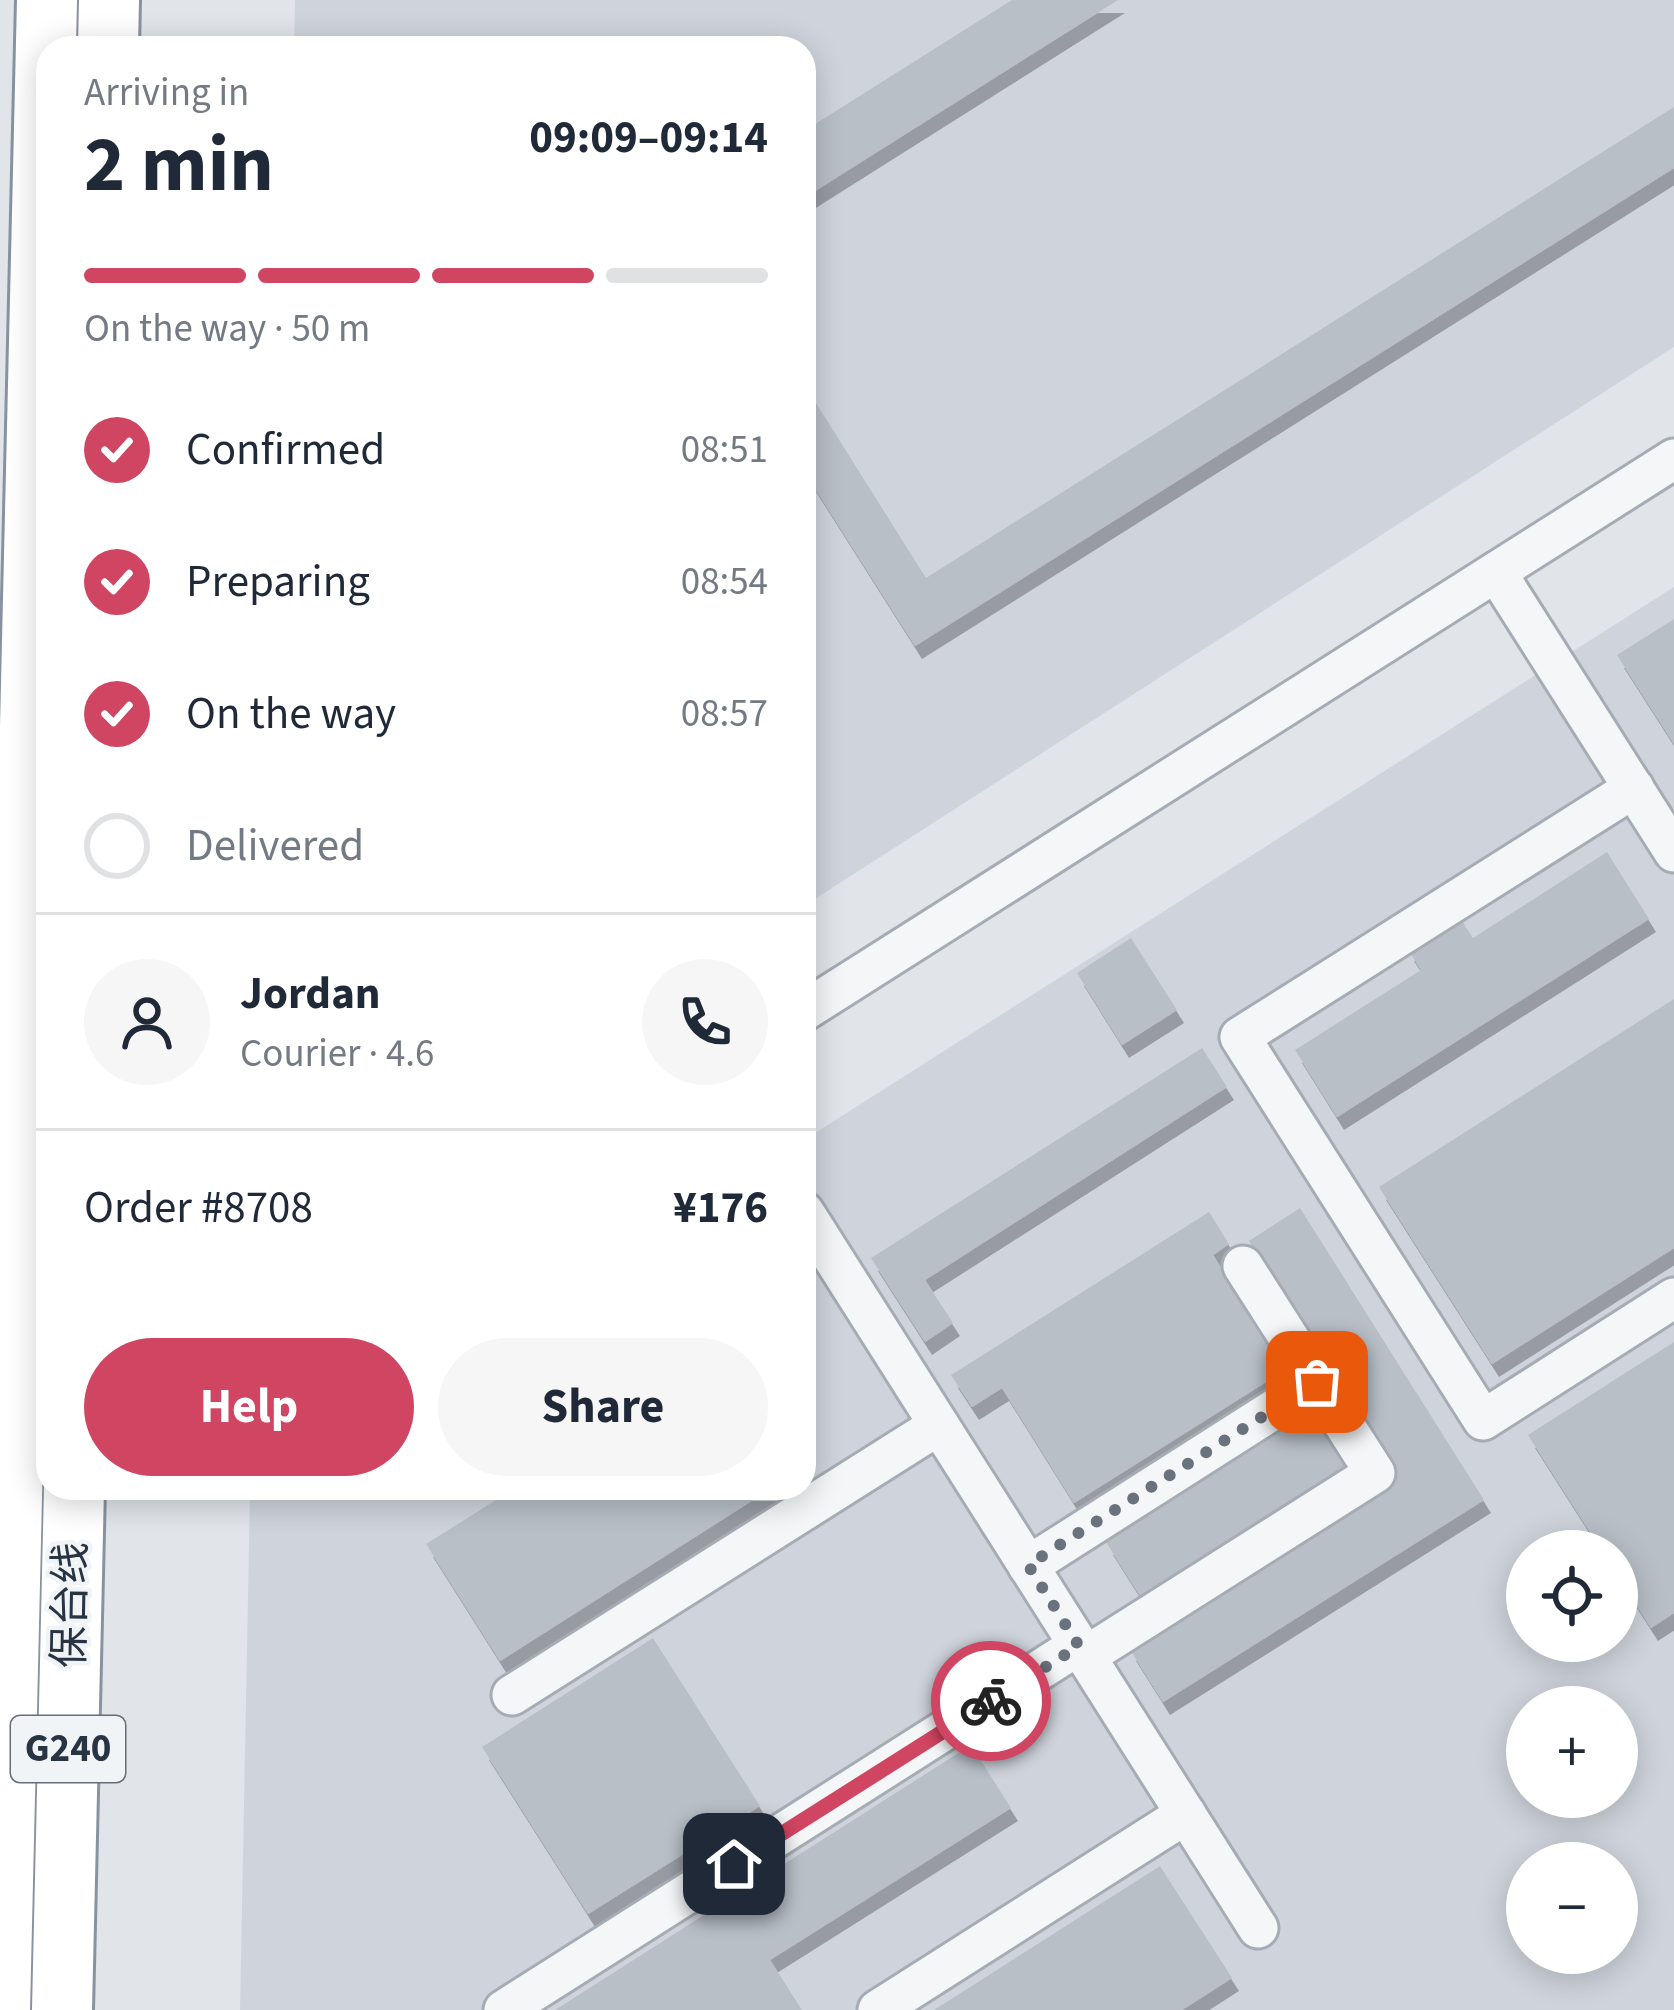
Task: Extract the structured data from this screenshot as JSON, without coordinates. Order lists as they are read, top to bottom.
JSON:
{
  "streets": {
    "highway": ["保台线", "G240"]
  },
  "page": {
    "heading": ["2 min", "Arriving in", "09:09–09:14"],
    "panel": [
      "Jordan",
      "Courier · 4.6",
      "Order #8708",
      "¥176"
    ],
    "bar": "On the way · 50 m",
    "list": [
      ["Confirmed", "08:51"],
      ["Preparing", "08:54"],
      ["On the way", "08:57"],
      "Delivered"
    ],
    "buttons": ["Help", "Share"],
    "map_buttons": ["+", "−"]
  }
}
